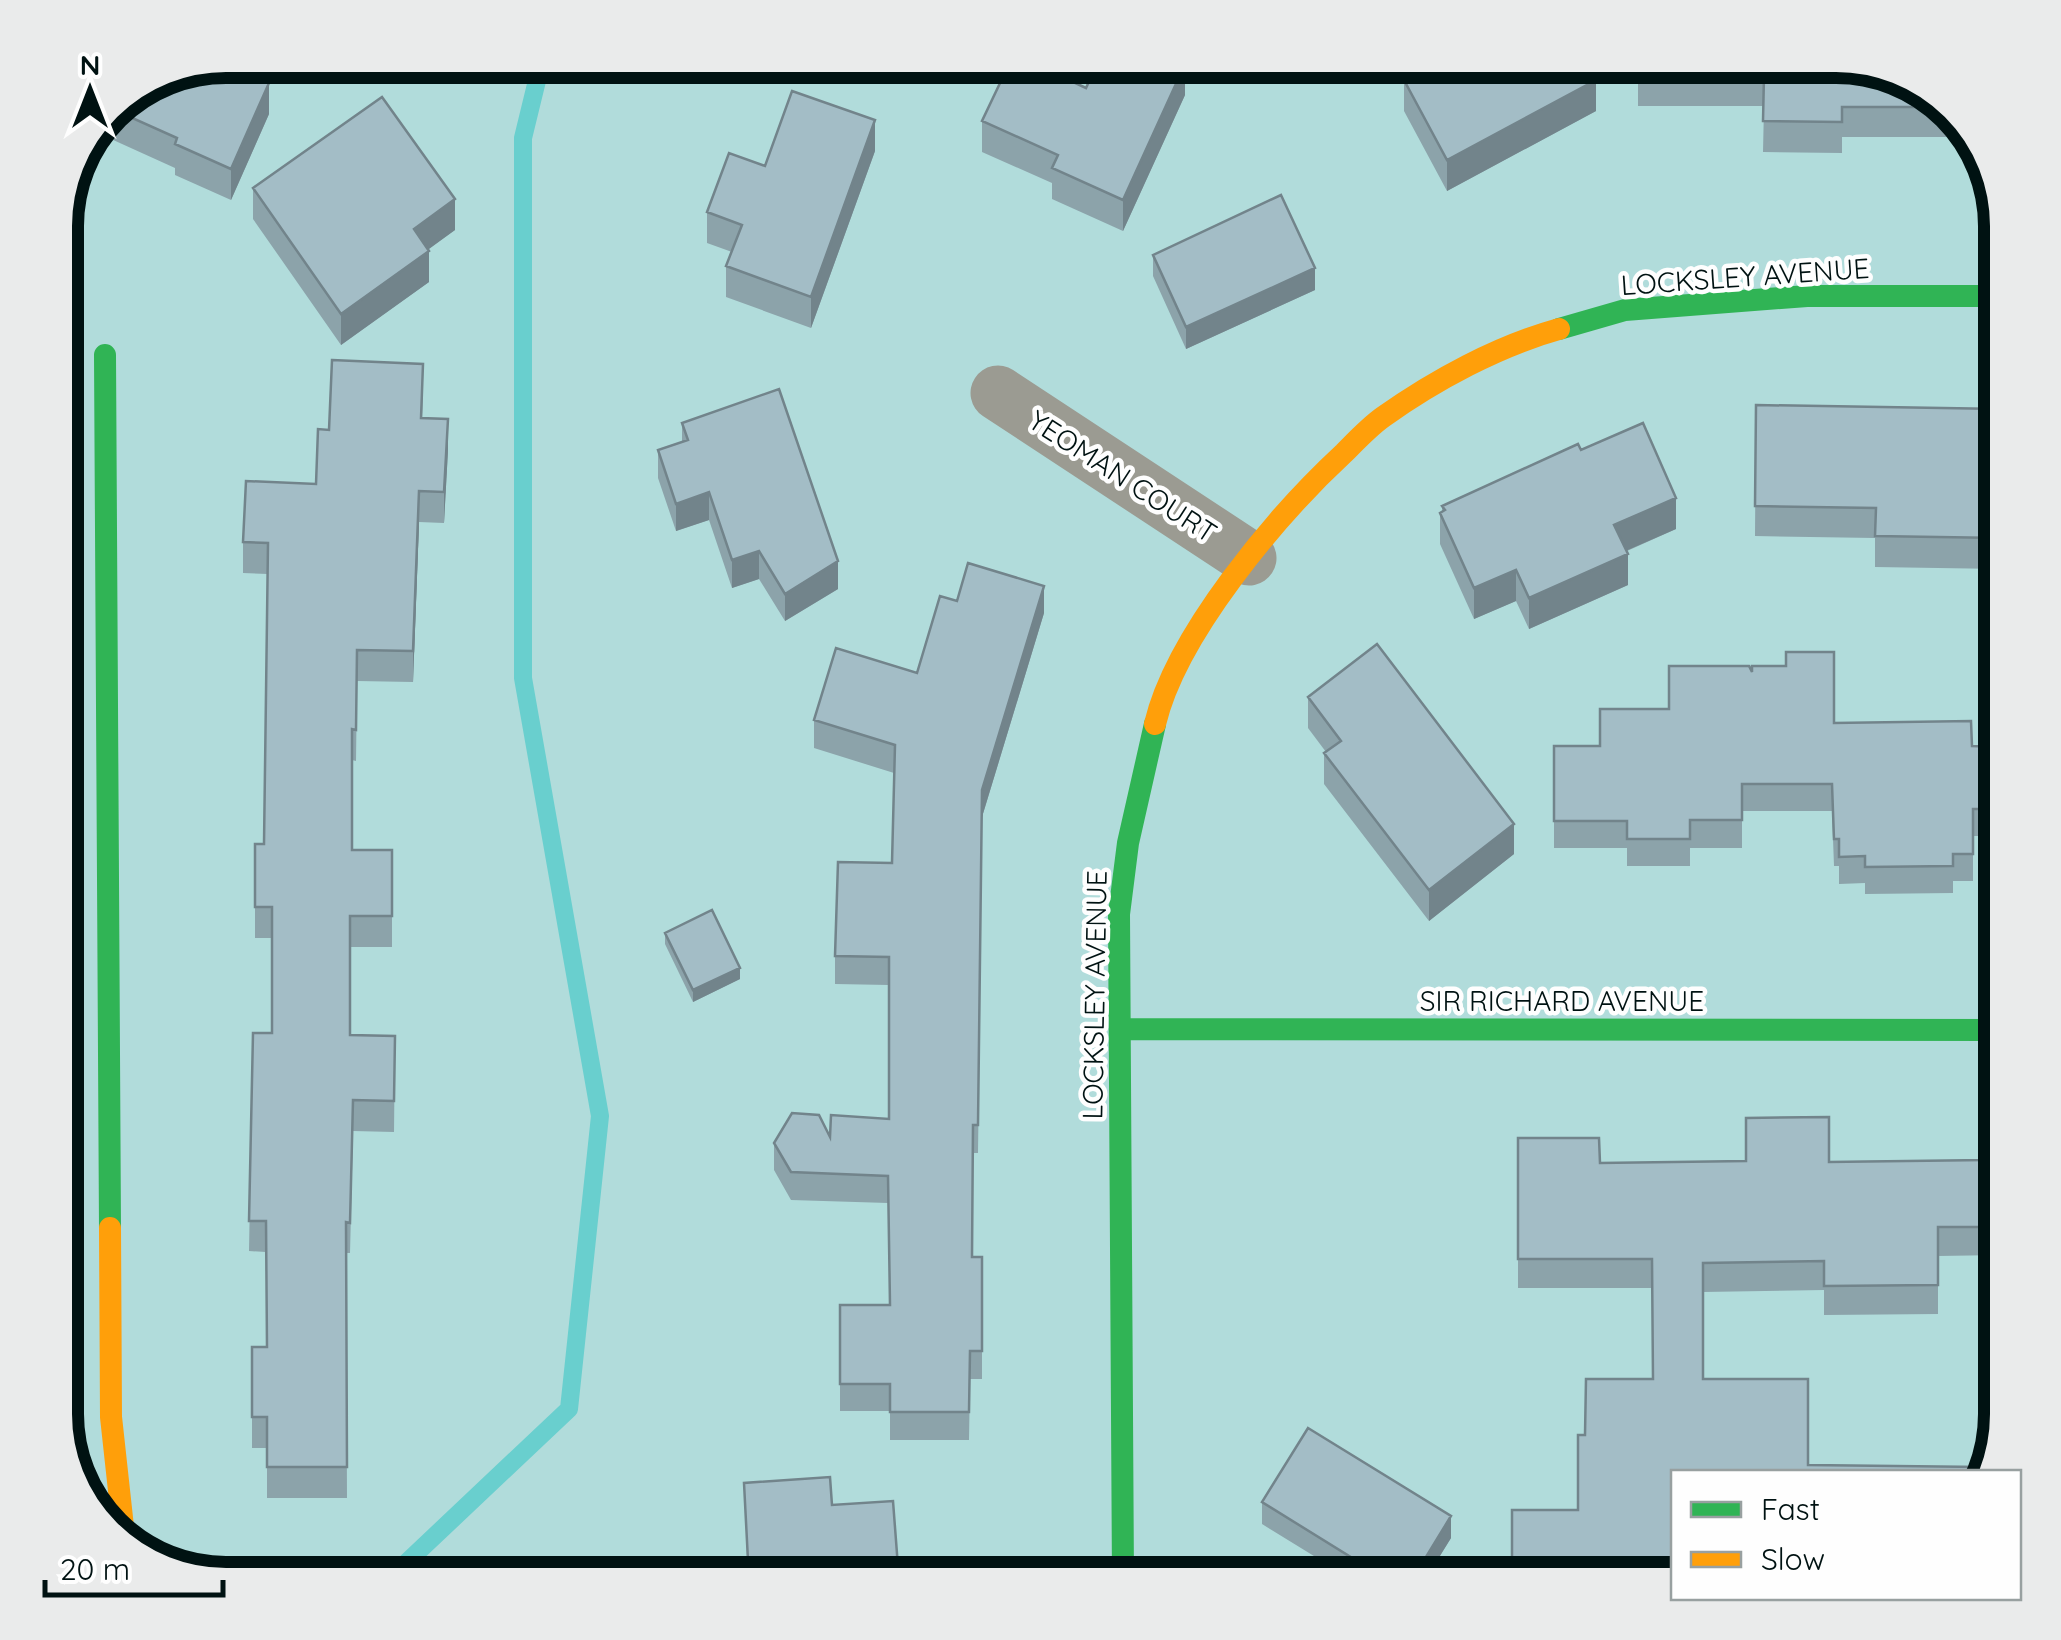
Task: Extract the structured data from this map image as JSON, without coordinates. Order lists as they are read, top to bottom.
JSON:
{
  "streets": {
    "street": ["LOCKSLEY AVENUE", "YEOMAN COURT", "SIR RICHARD AVENUE"]
  },
  "crossings": [
    ["LOCKSLEY AVENUE", "YEOMAN COURT"],
    ["LOCKSLEY AVENUE", "SIR RICHARD AVENUE"]
  ],
  "legend": ["Fast", "Slow"],
  "scale_bar": "20 m",
  "north": "top"
}
